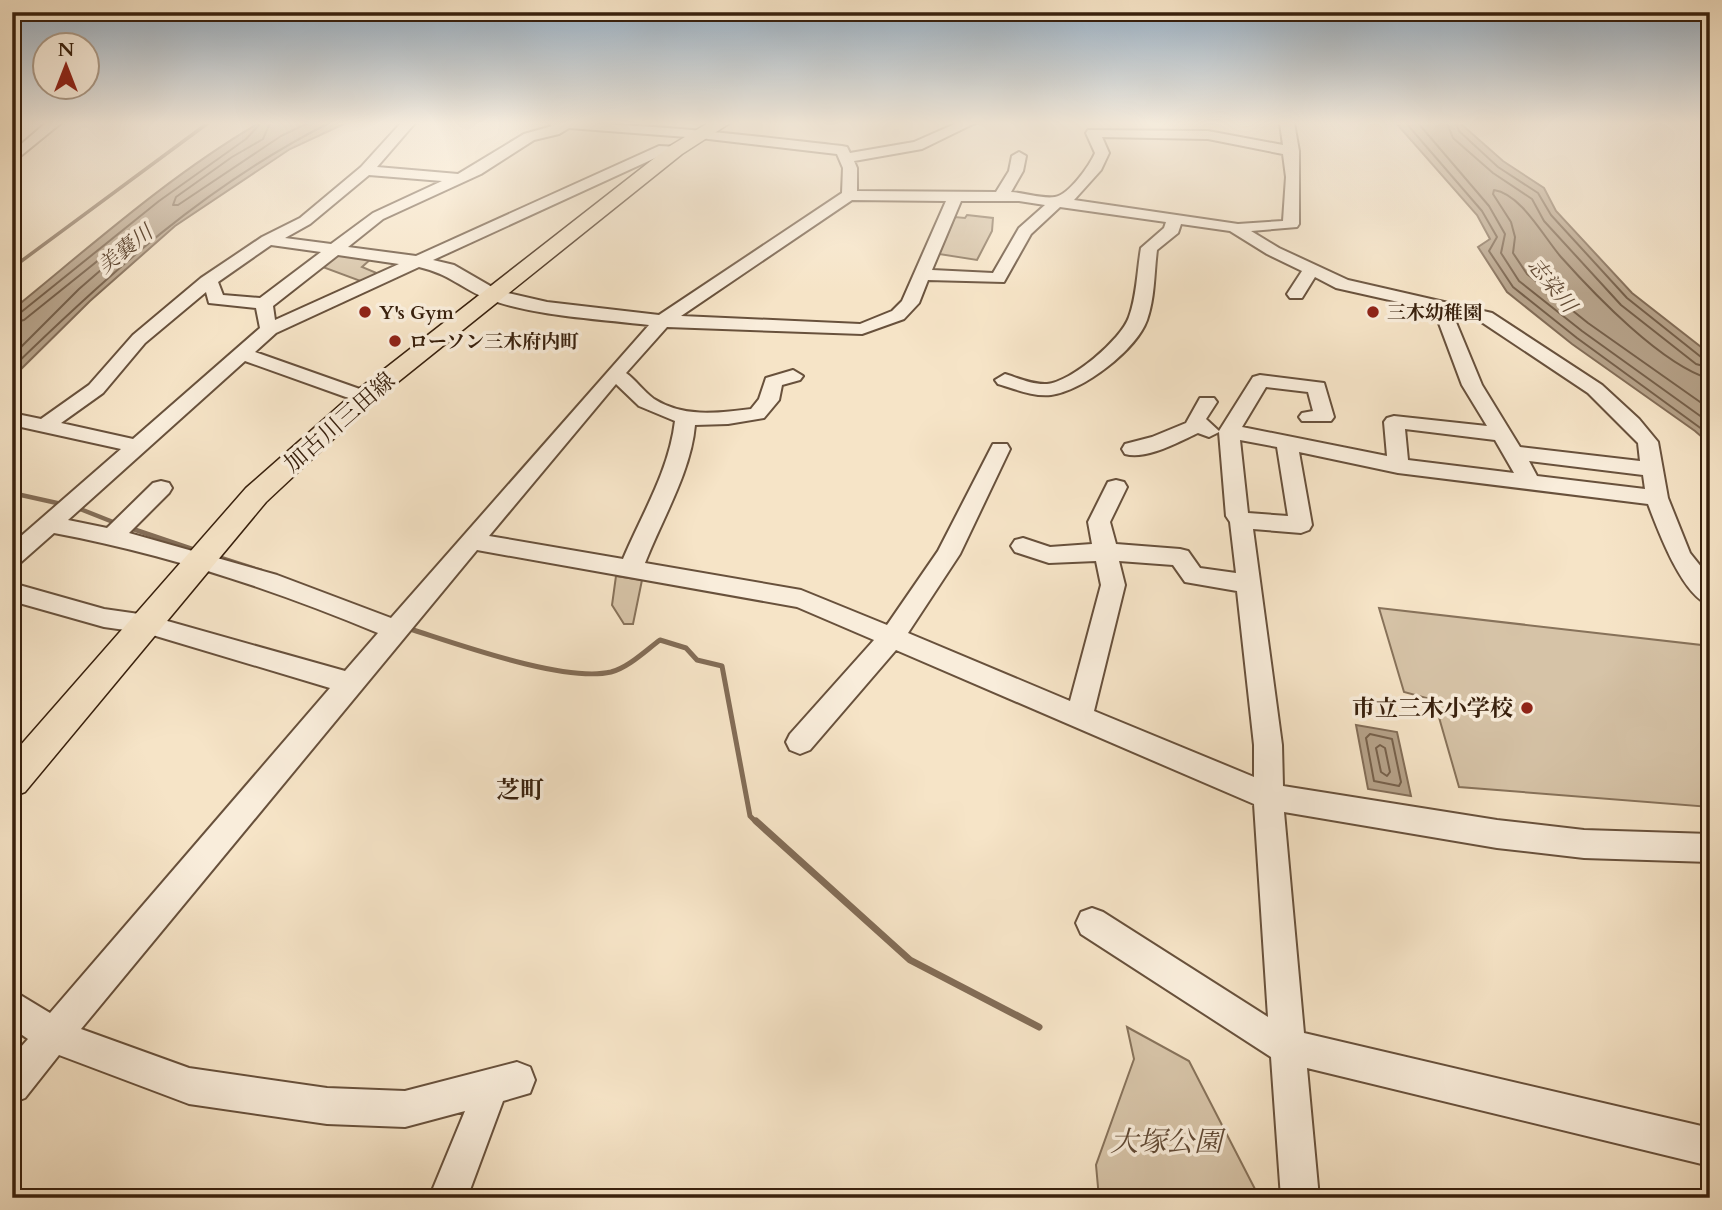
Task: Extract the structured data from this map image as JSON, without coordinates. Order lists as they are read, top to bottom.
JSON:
{
  "streets": {
    "main road": ["加古川三田線"]
  },
  "districts": ["芝町"],
  "water": ["美嚢川", "志染川"],
  "parks": ["大塚公園"],
  "places": [
    "Y's Gym",
    "三木幼稚園",
    "ローソン三木府内町",
    "市立三木小学校"
  ],
  "north": "top"
}
